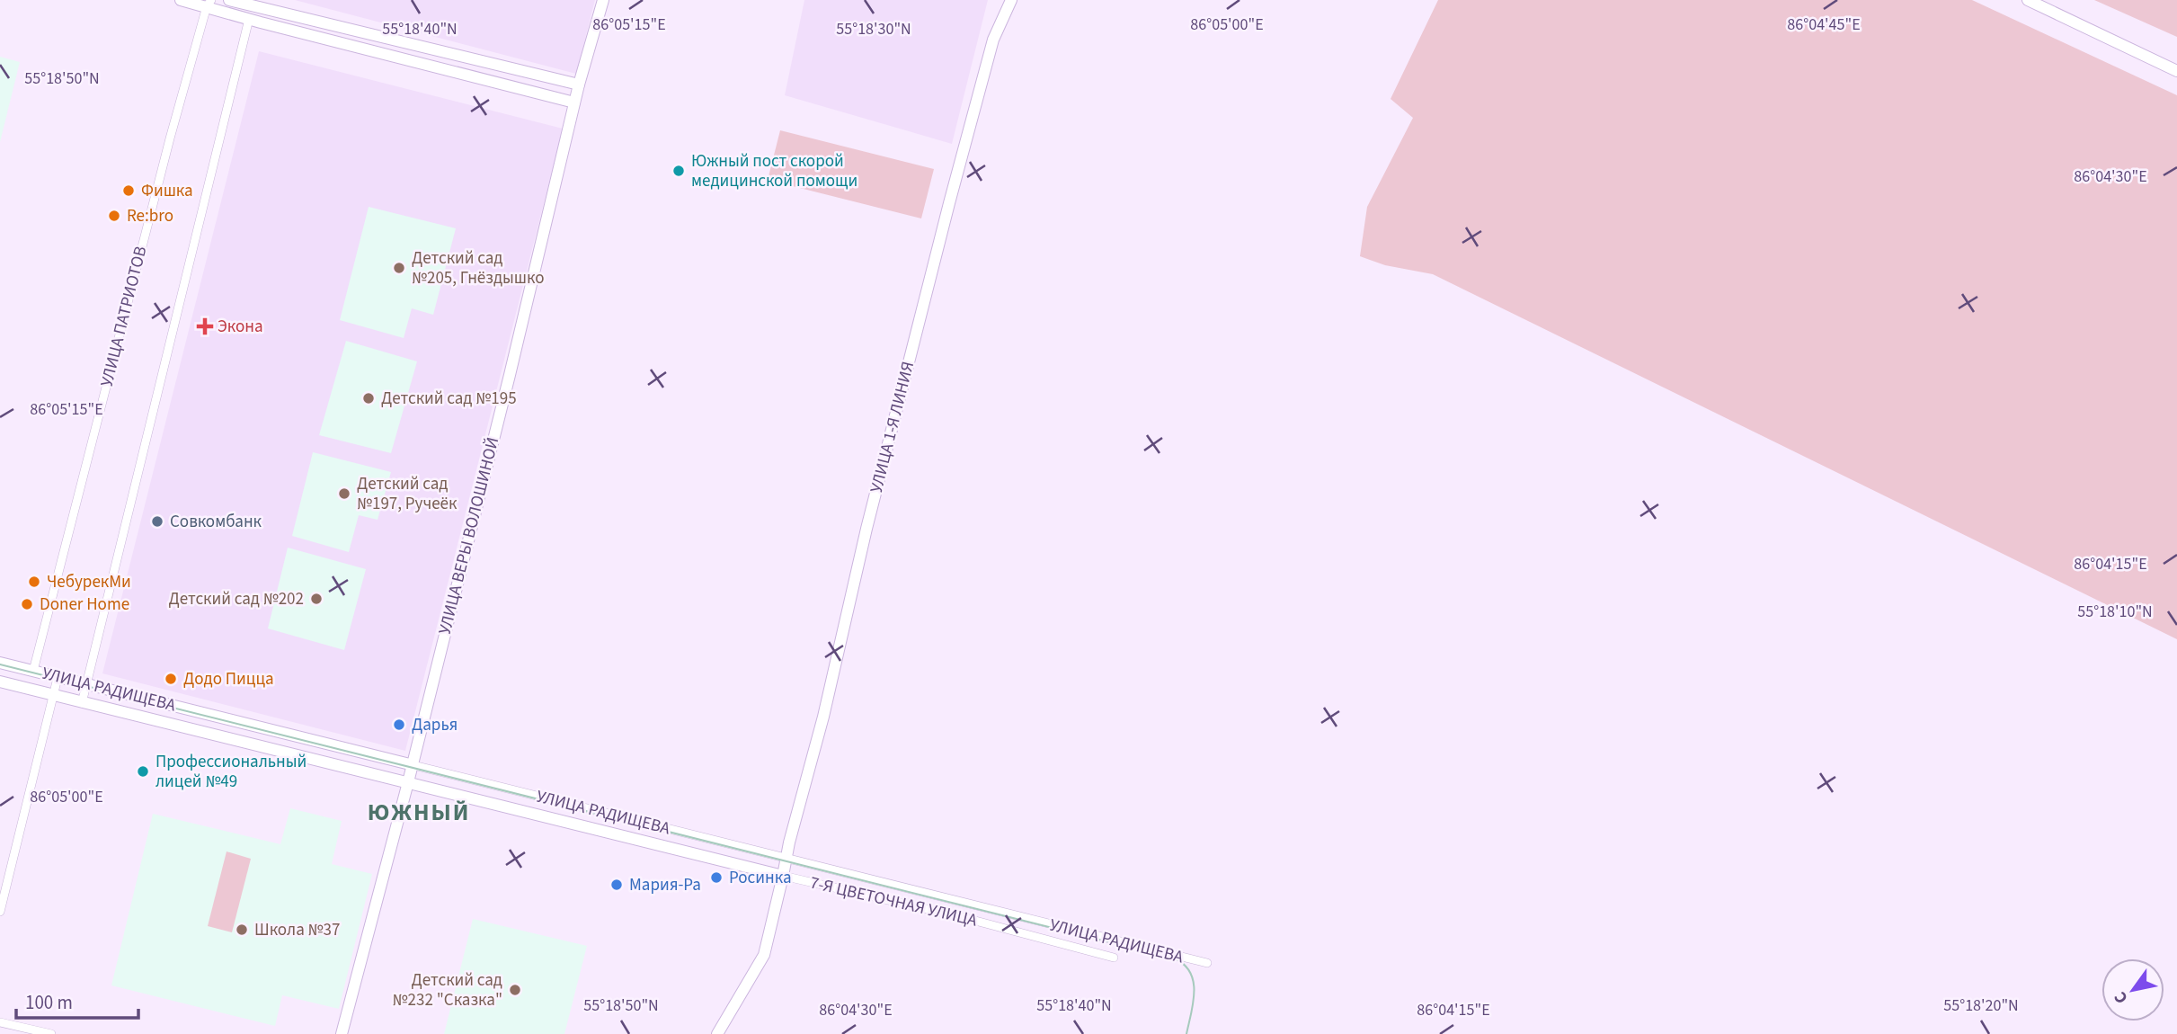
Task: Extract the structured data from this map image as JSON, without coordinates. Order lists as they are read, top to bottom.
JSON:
{
  "streets": {
    "street": [
      "УЛИЦА ПАТРИОТОВ",
      "УЛИЦА 1-Я ЛИНИЯ",
      "УЛИЦА ВЕРЫ ВОЛОШИНОЙ",
      "УЛИЦА РАДИЩЕВА",
      "7-Я ЦВЕТОЧНАЯ УЛИЦА"
    ]
  },
  "crossings": [
    ["УЛИЦА ПАТРИОТОВ", "УЛИЦА РАДИЩЕВА"],
    ["УЛИЦА 1-Я ЛИНИЯ", "УЛИЦА РАДИЩЕВА"],
    ["УЛИЦА 1-Я ЛИНИЯ", "7-Я ЦВЕТОЧНАЯ УЛИЦА"],
    ["УЛИЦА ВЕРЫ ВОЛОШИНОЙ", "УЛИЦА РАДИЩЕВА"],
    ["УЛИЦА РАДИЩЕВА", "7-Я ЦВЕТОЧНАЯ УЛИЦА"]
  ],
  "districts": ["ЮЖНЫЙ"],
  "places": {
    "other": [
      "Южный пост скорой медицинской помощи",
      "Фишка",
      "Re:bro",
      "Детский сад №205, Гнёздышко",
      "Детский сад №195",
      "Детский сад №197, Ручеёк",
      "Совкомбанк",
      "ЧебурекМи",
      "Детский сад №202",
      "Doner Home",
      "Додо Пицца",
      "Дарья",
      "Профессиональный лицей №49",
      "Росинка",
      "Мария-Ра",
      "Школа №37",
      "Детский сад №232 \"Сказка\""
    ],
    "health": ["Экона"]
  },
  "scale_bar": "100 m",
  "north": "bottom left",
  "coordinates": [
    "86°05'15\"E",
    "86°05'00\"E",
    "86°04'45\"E",
    "55°18'40\"N",
    "55°18'30\"N",
    "55°18'50\"N",
    "86°04'30\"E",
    "86°04'15\"E",
    "55°18'10\"N",
    "55°18'20\"N"
  ]
}
